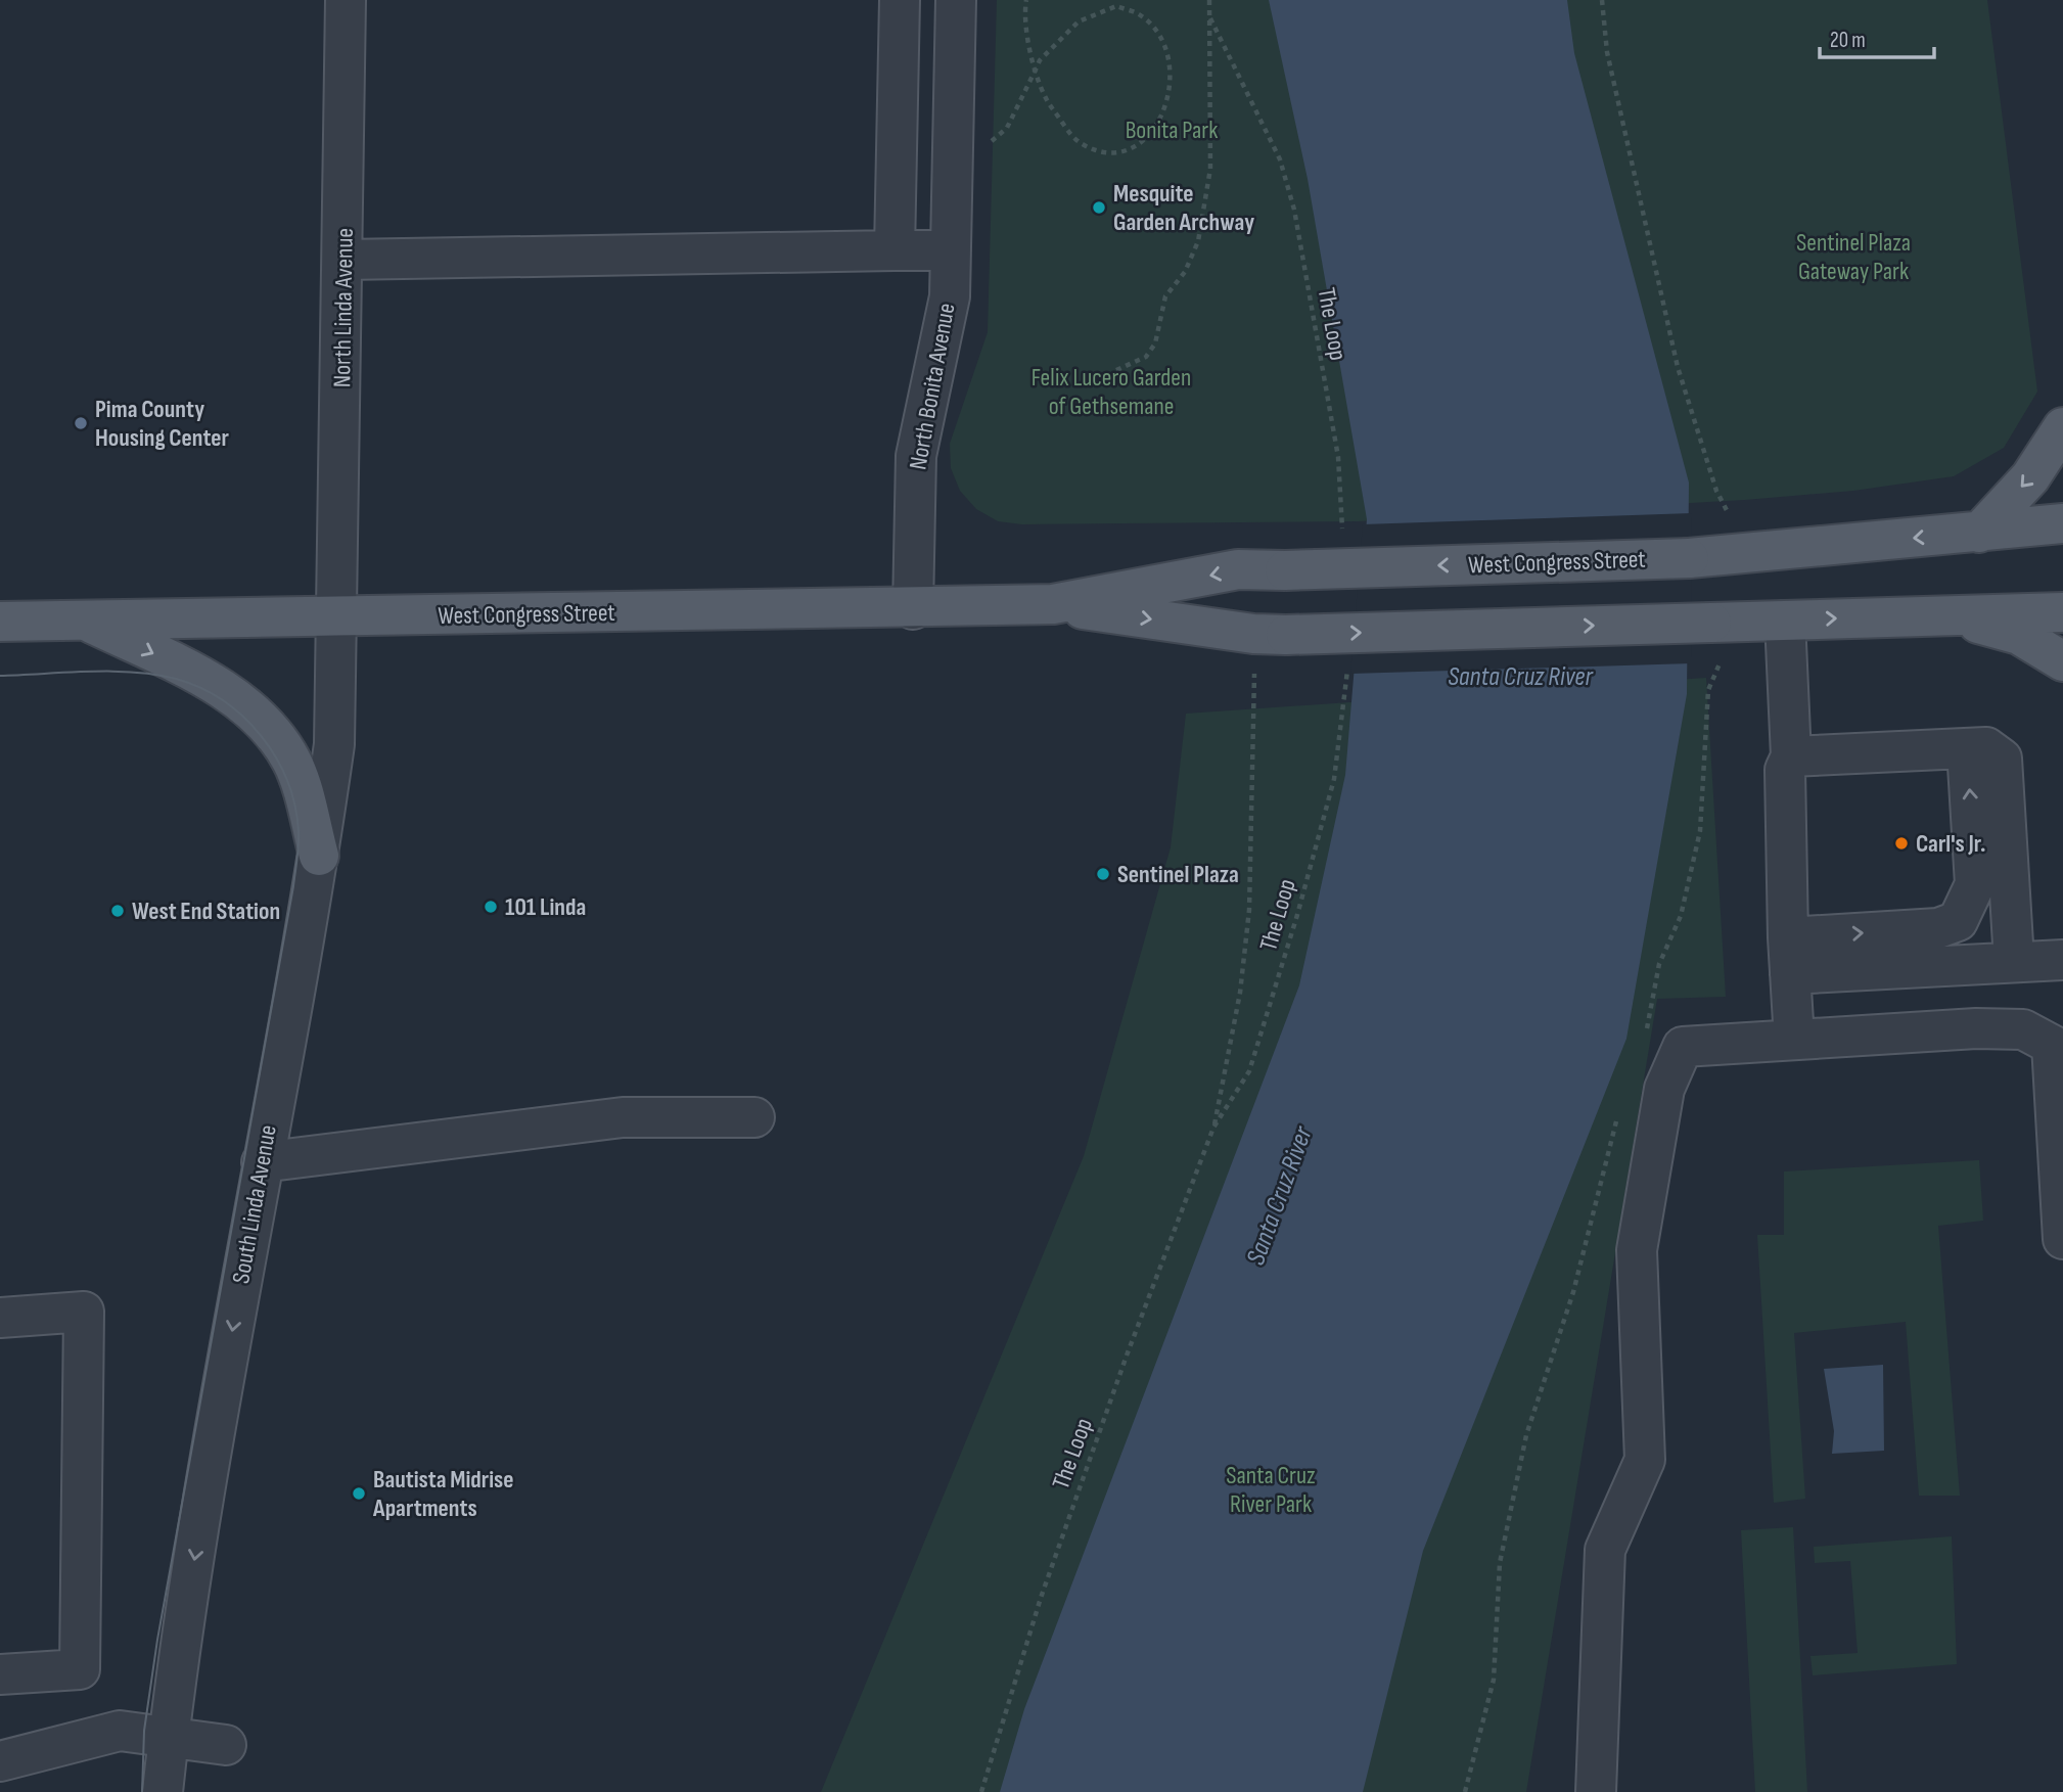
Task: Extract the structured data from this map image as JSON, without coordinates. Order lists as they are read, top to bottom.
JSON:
{
  "streets": {
    "main road": ["West Congress Street"],
    "street": ["North Linda Avenue", "North Bonita Avenue", "South Linda Avenue"],
    "path": ["The Loop"]
  },
  "crossings": [
    ["North Linda Avenue", "West Congress Street"],
    ["North Linda Avenue", "South Linda Avenue"],
    ["North Bonita Avenue", "West Congress Street"],
    ["West Congress Street", "South Linda Avenue"]
  ],
  "one_way": ["South Linda Avenue"],
  "water": ["Santa Cruz River"],
  "parks": [
    "Bonita Park",
    "Sentinel Plaza Gateway Park",
    "Felix Lucero Garden of Gethsemane",
    "Santa Cruz River Park"
  ],
  "places": [
    "Mesquite Garden Archway",
    "Pima County Housing Center",
    "Carl's Jr.",
    "Sentinel Plaza",
    "101 Linda",
    "West End Station",
    "Bautista Midrise Apartments"
  ],
  "scale_bar": "20 m"
}
